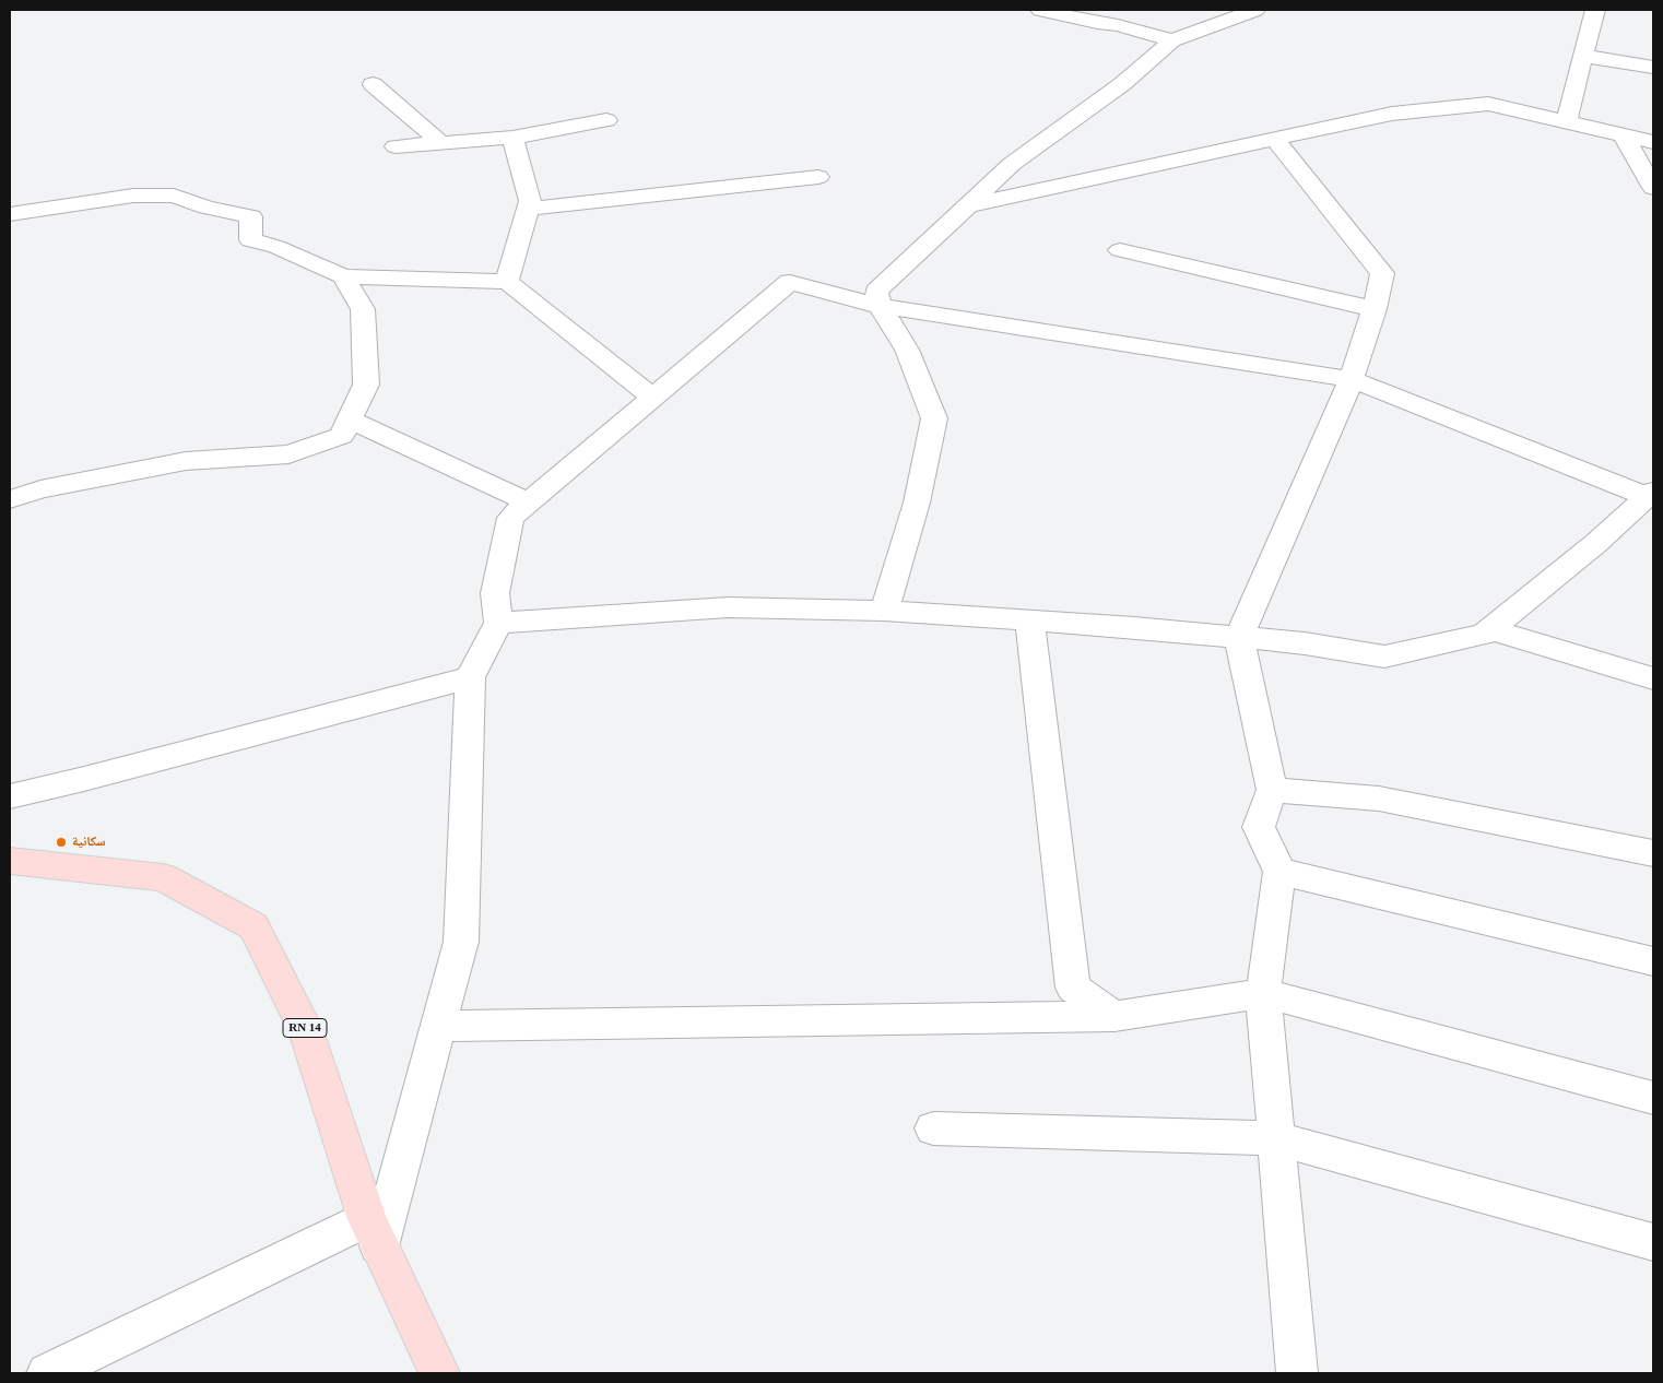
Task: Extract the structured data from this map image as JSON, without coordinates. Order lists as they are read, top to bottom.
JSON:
{
  "streets": {
    "main road": ["RN 14"]
  },
  "places": ["سكانية"]
}
